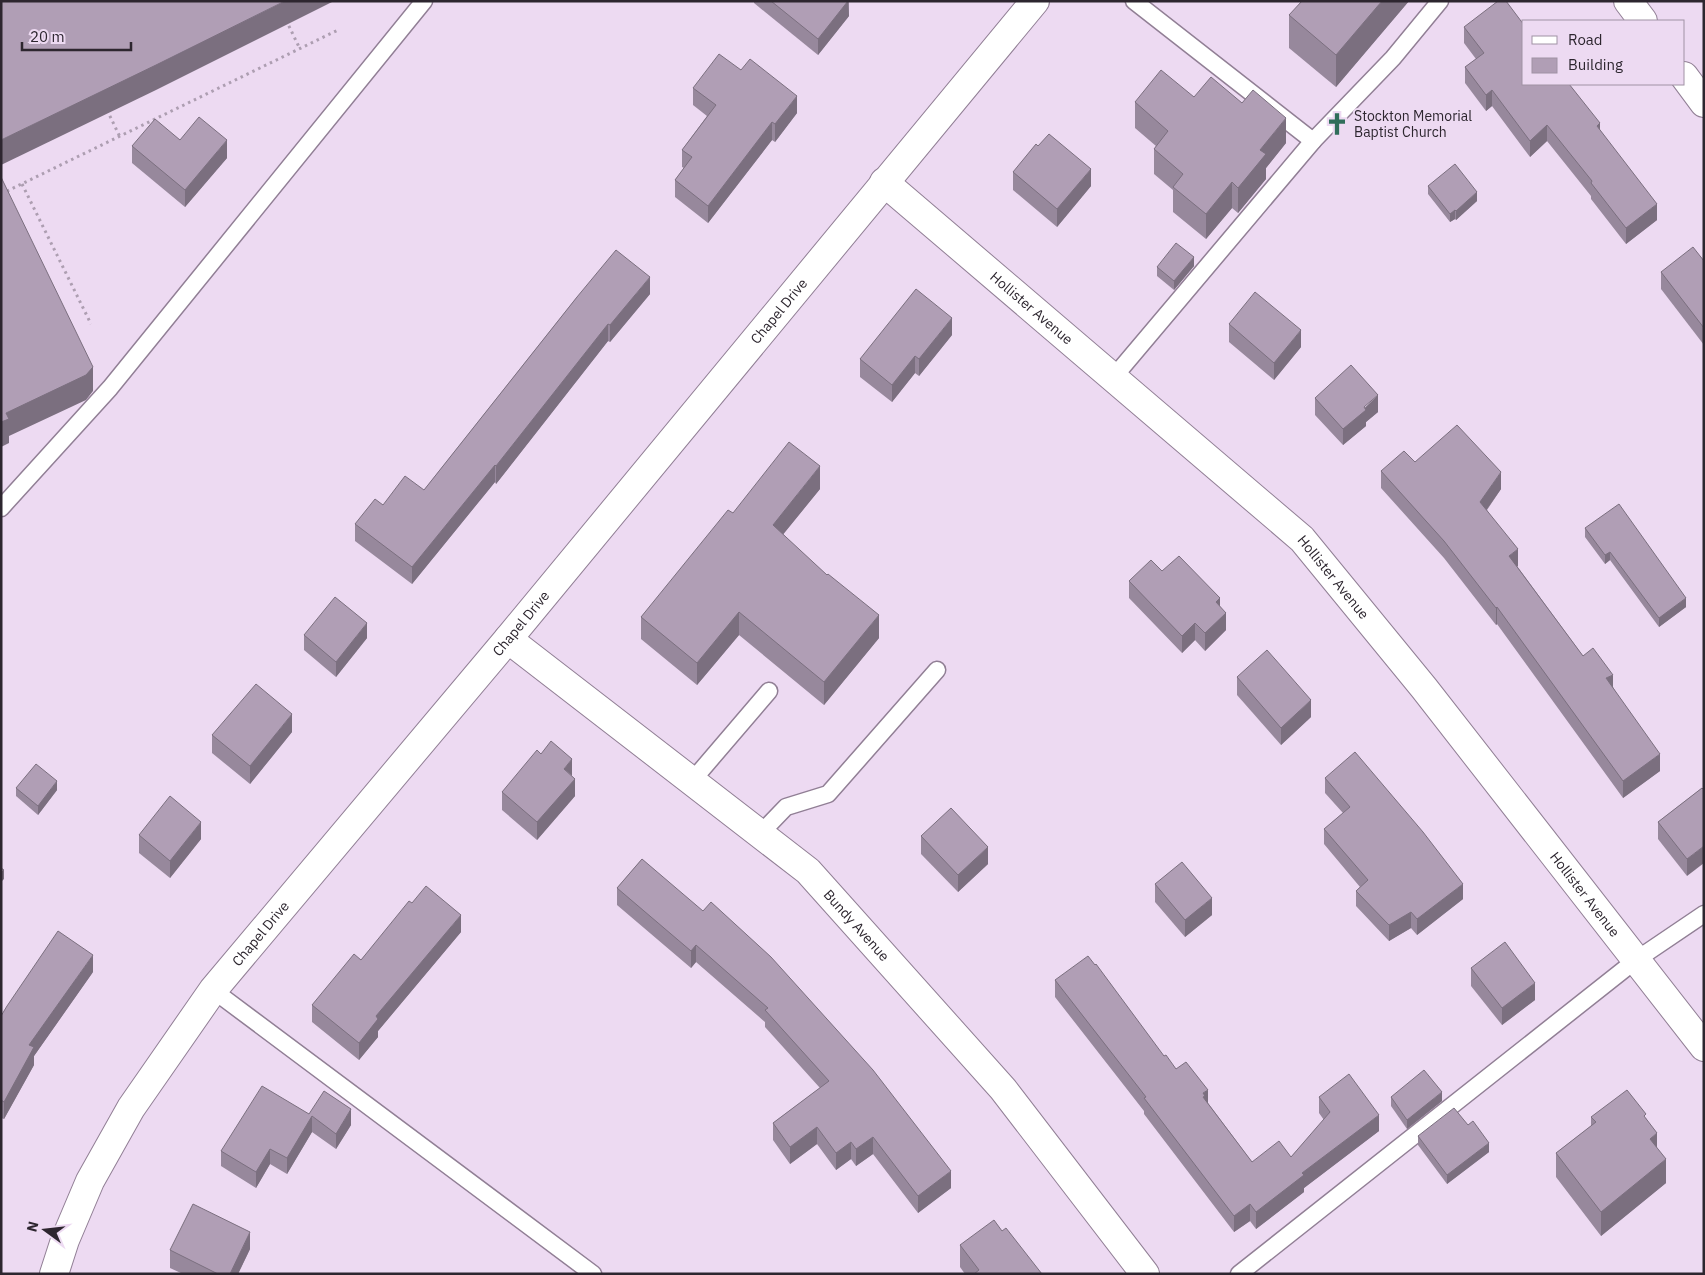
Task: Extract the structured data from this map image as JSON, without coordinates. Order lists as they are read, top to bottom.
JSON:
{
  "streets": {
    "street": ["Hollister Avenue", "Chapel Drive", "Bundy Avenue"]
  },
  "crossings": [
    ["Hollister Avenue", "Chapel Drive"],
    ["Chapel Drive", "Bundy Avenue"]
  ],
  "places": {
    "church": ["Stockton Memorial Baptist Church"]
  },
  "legend": ["Road", "Building"],
  "scale_bar": "20 m",
  "north": "left"
}
